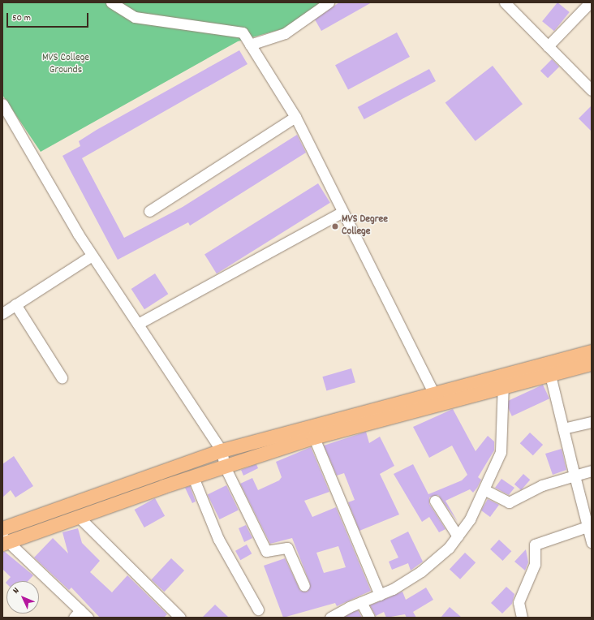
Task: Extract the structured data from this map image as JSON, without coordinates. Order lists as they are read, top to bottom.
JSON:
{
  "parks": ["MVS College Grounds"],
  "places": ["MVS Degree College"],
  "scale_bar": "50 m",
  "north": "top left"
}
